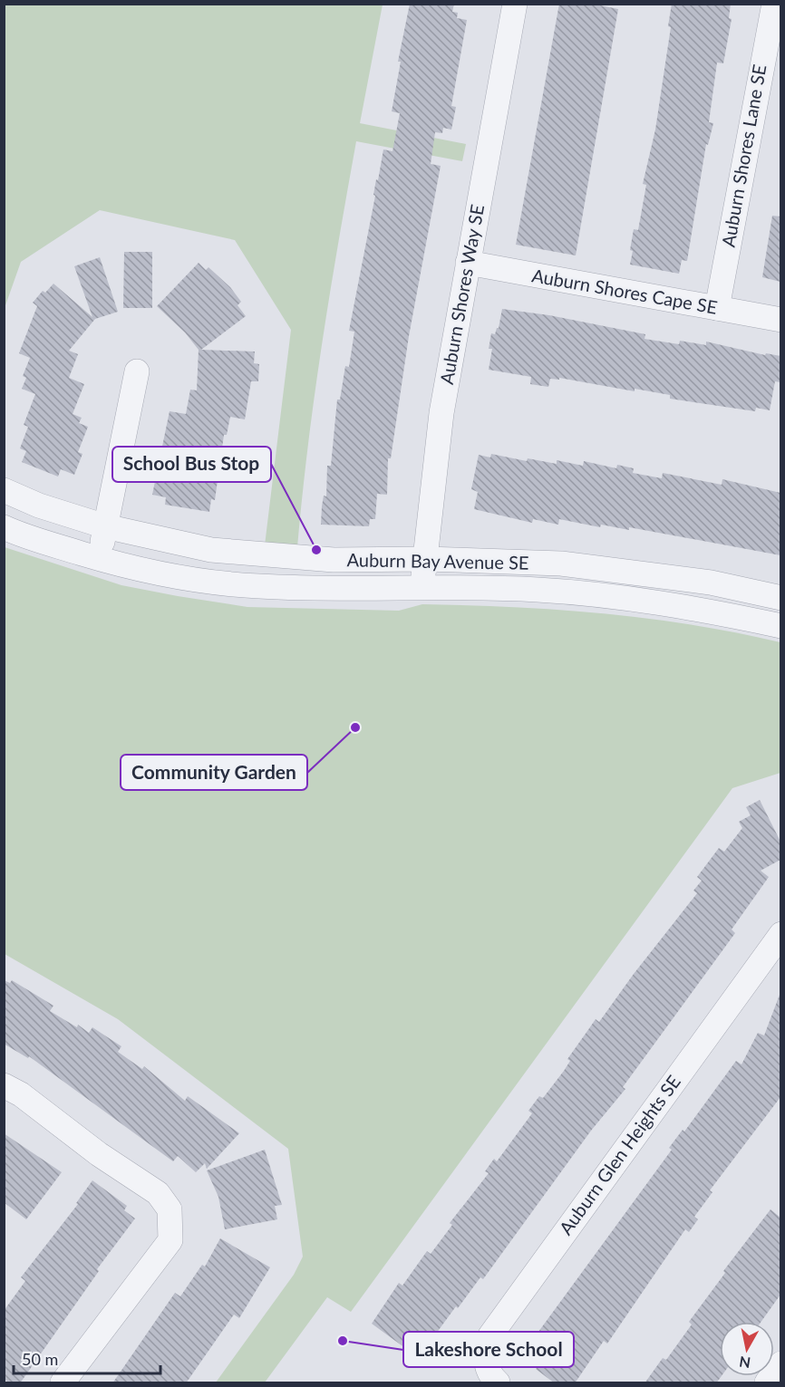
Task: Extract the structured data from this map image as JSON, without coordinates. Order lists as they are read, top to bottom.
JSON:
{
  "streets": {
    "street": [
      "Auburn Shores Lane SE",
      "Auburn Shores Cape SE",
      "Auburn Shores Way SE",
      "Auburn Bay Avenue SE",
      "Auburn Glen Heights SE"
    ]
  },
  "crossings": [
    ["Auburn Shores Lane SE", "Auburn Shores Cape SE"],
    ["Auburn Shores Cape SE", "Auburn Shores Way SE"],
    ["Auburn Shores Way SE", "Auburn Bay Avenue SE"]
  ],
  "places": ["School Bus Stop", "Community Garden", "Lakeshore School"],
  "scale_bar": "50 m",
  "north": "bottom"
}
